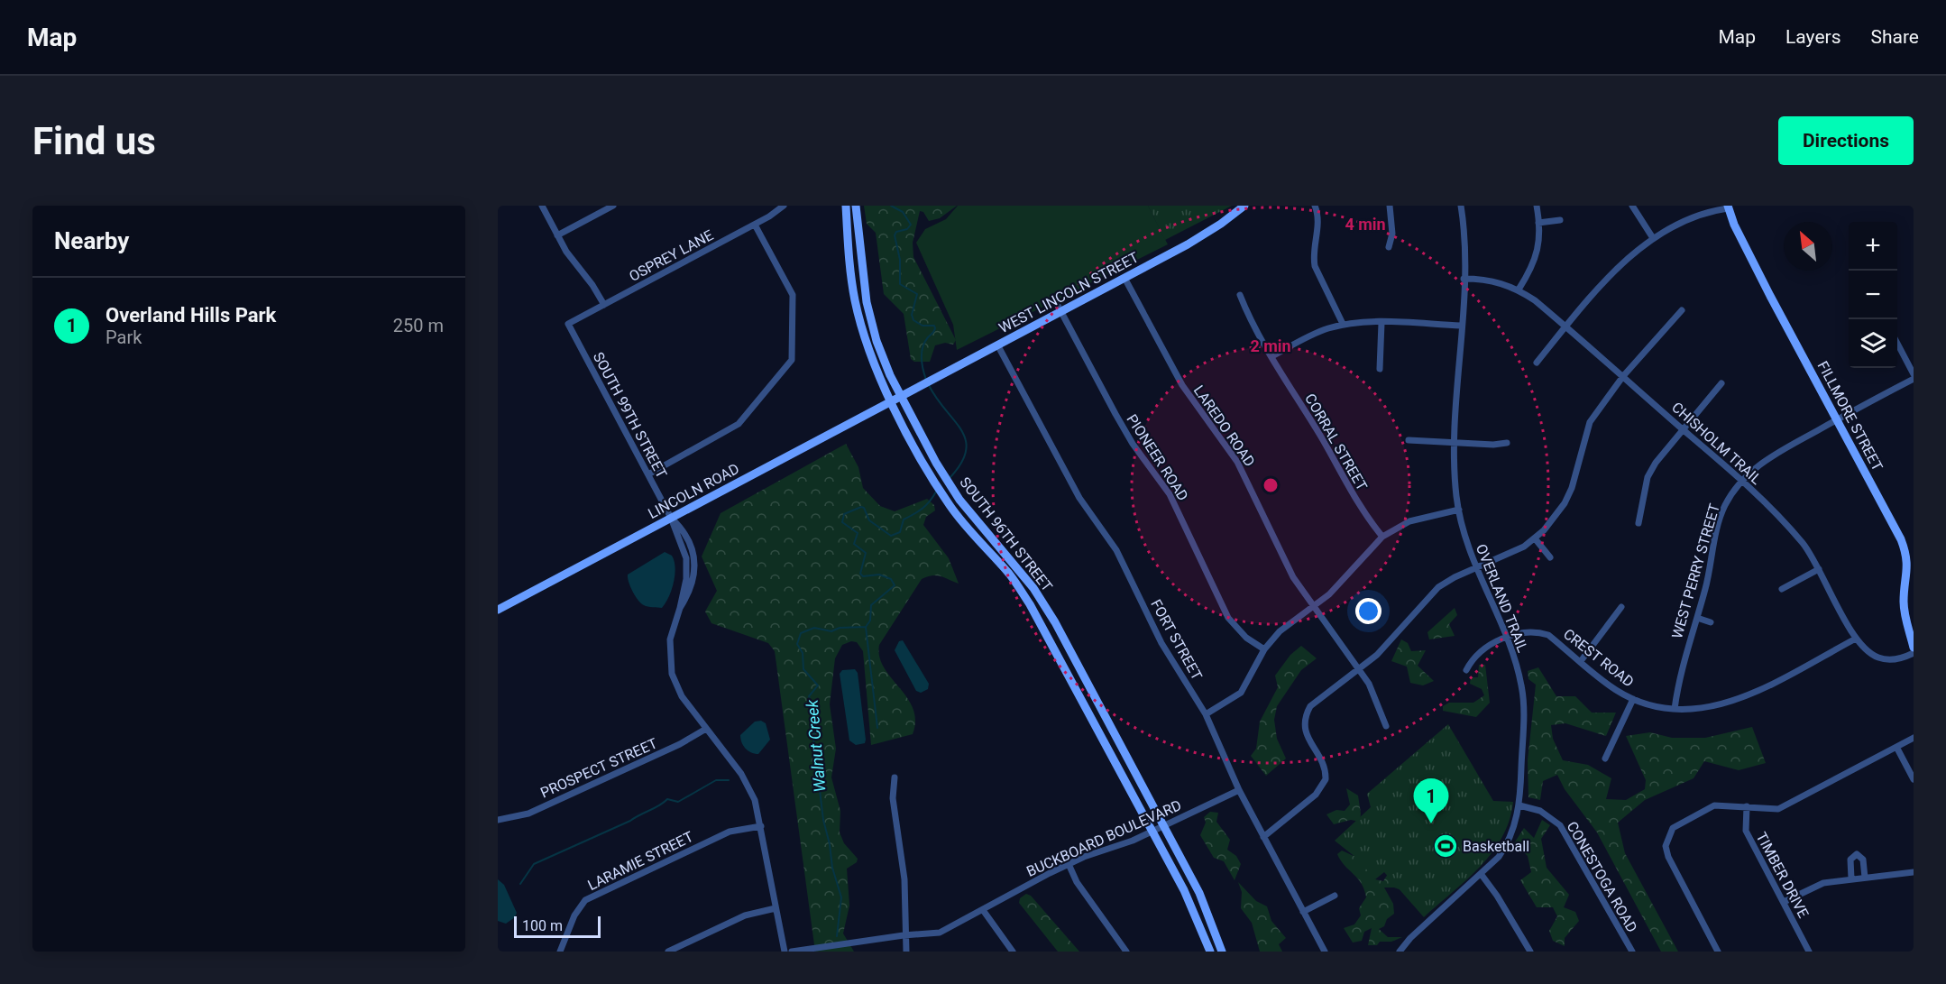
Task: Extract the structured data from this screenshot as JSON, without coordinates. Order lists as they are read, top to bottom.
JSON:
{
  "streets": {
    "main road": [
      "WEST LINCOLN STREET",
      "FILLMORE STREET",
      "LINCOLN ROAD",
      "SOUTH 96TH STREET"
    ],
    "street": [
      "OSPREY LANE",
      "SOUTH 99TH STREET",
      "LAREDO ROAD",
      "CORRAL STREET",
      "CHISHOLM TRAIL",
      "PIONEER ROAD",
      "WEST PERRY STREET",
      "OVERLAND TRAIL",
      "FORT STREET",
      "CREST ROAD",
      "PROSPECT STREET",
      "BUCKBOARD BOULEVARD",
      "LARAMIE STREET",
      "TIMBER DRIVE",
      "CONESTOGA ROAD"
    ]
  },
  "crossings": [
    ["OSPREY LANE", "SOUTH 99TH STREET"],
    ["WEST LINCOLN STREET", "LAREDO ROAD"],
    ["WEST LINCOLN STREET", "PIONEER ROAD"],
    ["WEST LINCOLN STREET", "LINCOLN ROAD"],
    ["WEST LINCOLN STREET", "SOUTH 96TH STREET"],
    ["WEST LINCOLN STREET", "FORT STREET"],
    ["SOUTH 99TH STREET", "LINCOLN ROAD"],
    ["FILLMORE STREET", "WEST PERRY STREET"],
    ["CHISHOLM TRAIL", "WEST PERRY STREET"],
    ["CHISHOLM TRAIL", "OVERLAND TRAIL"],
    ["CHISHOLM TRAIL", "CREST ROAD"],
    ["LINCOLN ROAD", "SOUTH 96TH STREET"],
    ["SOUTH 96TH STREET", "BUCKBOARD BOULEVARD"],
    ["WEST PERRY STREET", "CREST ROAD"],
    ["OVERLAND TRAIL", "CREST ROAD"],
    ["OVERLAND TRAIL", "CONESTOGA ROAD"],
    ["FORT STREET", "BUCKBOARD BOULEVARD"]
  ],
  "water": ["Walnut Creek"],
  "places": {
    "sports": ["Basketball"]
  },
  "scale_bar": "100 m",
  "north": "top left",
  "page": {
    "header": "Map",
    "nav": ["Map", "Layers", "Share"],
    "buttons": "Directions",
    "title": "Find us",
    "heading": "Nearby",
    "map_buttons": ["+", "−"],
    "list": [
      {
        "mark": "1",
        "name": "Overland Hills Park",
        "note": "Park",
        "value": "250 m"
      }
    ],
    "pins": "1",
    "scale": "100 m"
  },
  "rings": ["4 min", "2 min"]
}
